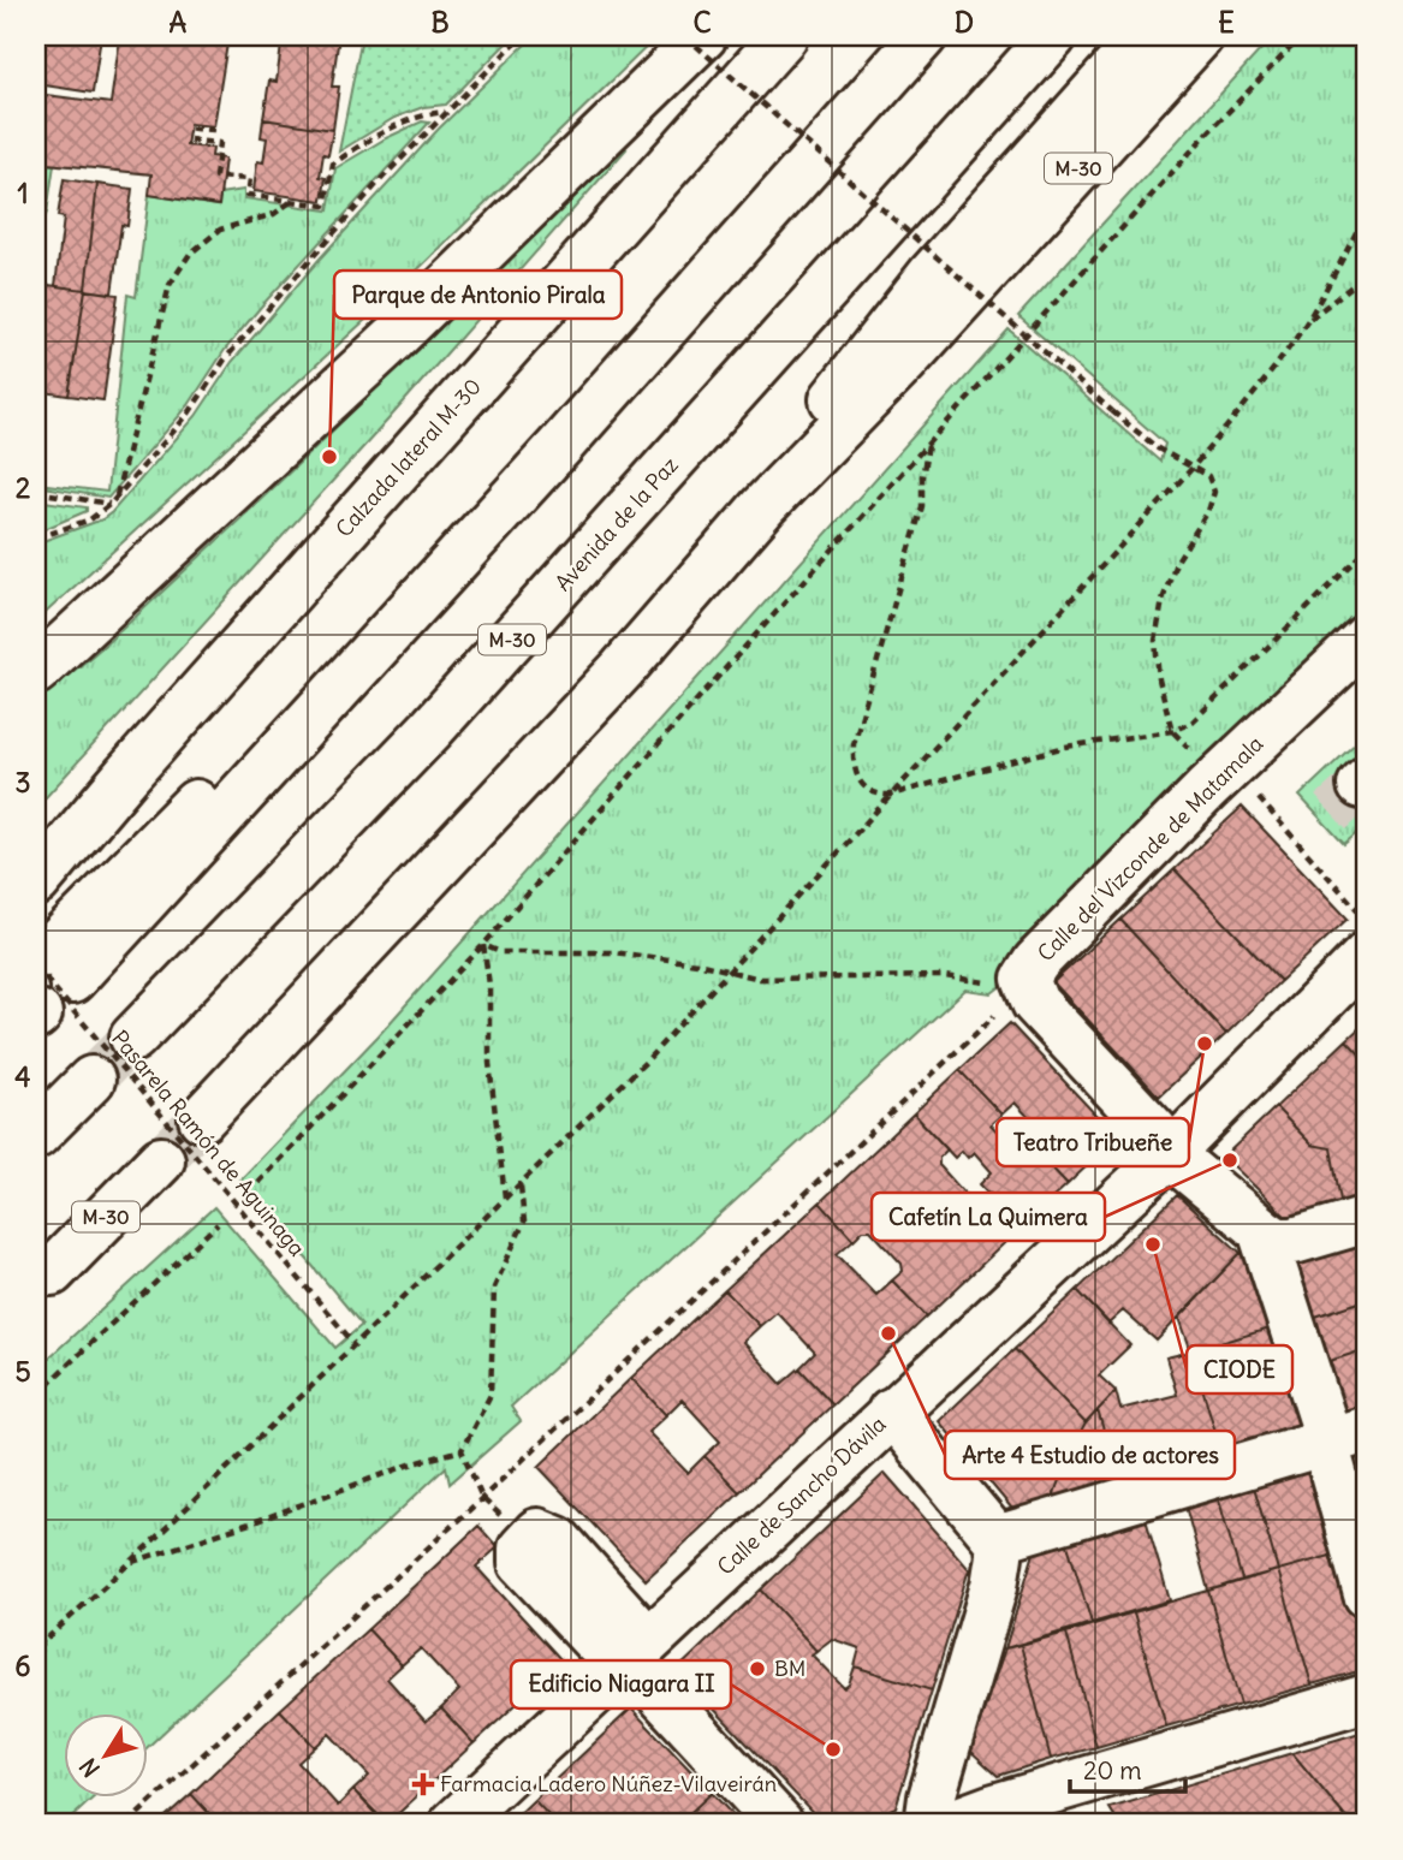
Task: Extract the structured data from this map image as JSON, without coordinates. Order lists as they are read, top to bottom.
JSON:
{
  "streets": {
    "main road": [
      "M-30",
      "Calzada lateral M-30",
      "Avenida de la Paz",
      "Calle del Vizconde de Matamala",
      "Calle de Sancho Dávila"
    ],
    "path": ["Pasarela Ramón de Aguinaga"]
  },
  "crossings": [
    ["Calle del Vizconde de Matamala", "Calle de Sancho Dávila"]
  ],
  "places": {
    "other": [
      "Parque de Antonio Pirala",
      "Teatro Tribueñe",
      "Cafetín La Quimera",
      "CIODE",
      "Arte 4 Estudio de actores",
      "BM",
      "Edificio Niagara II"
    ],
    "health": ["Farmacia Ladero Núñez-Vilaveirán"]
  },
  "scale_bar": "20 m",
  "north": "bottom left",
  "grid": {
    "columns": [
      "A",
      "B",
      "C",
      "D",
      "E"
    ],
    "rows": [
      "1",
      "2",
      "3",
      "4",
      "5",
      "6"
    ]
  }
}
